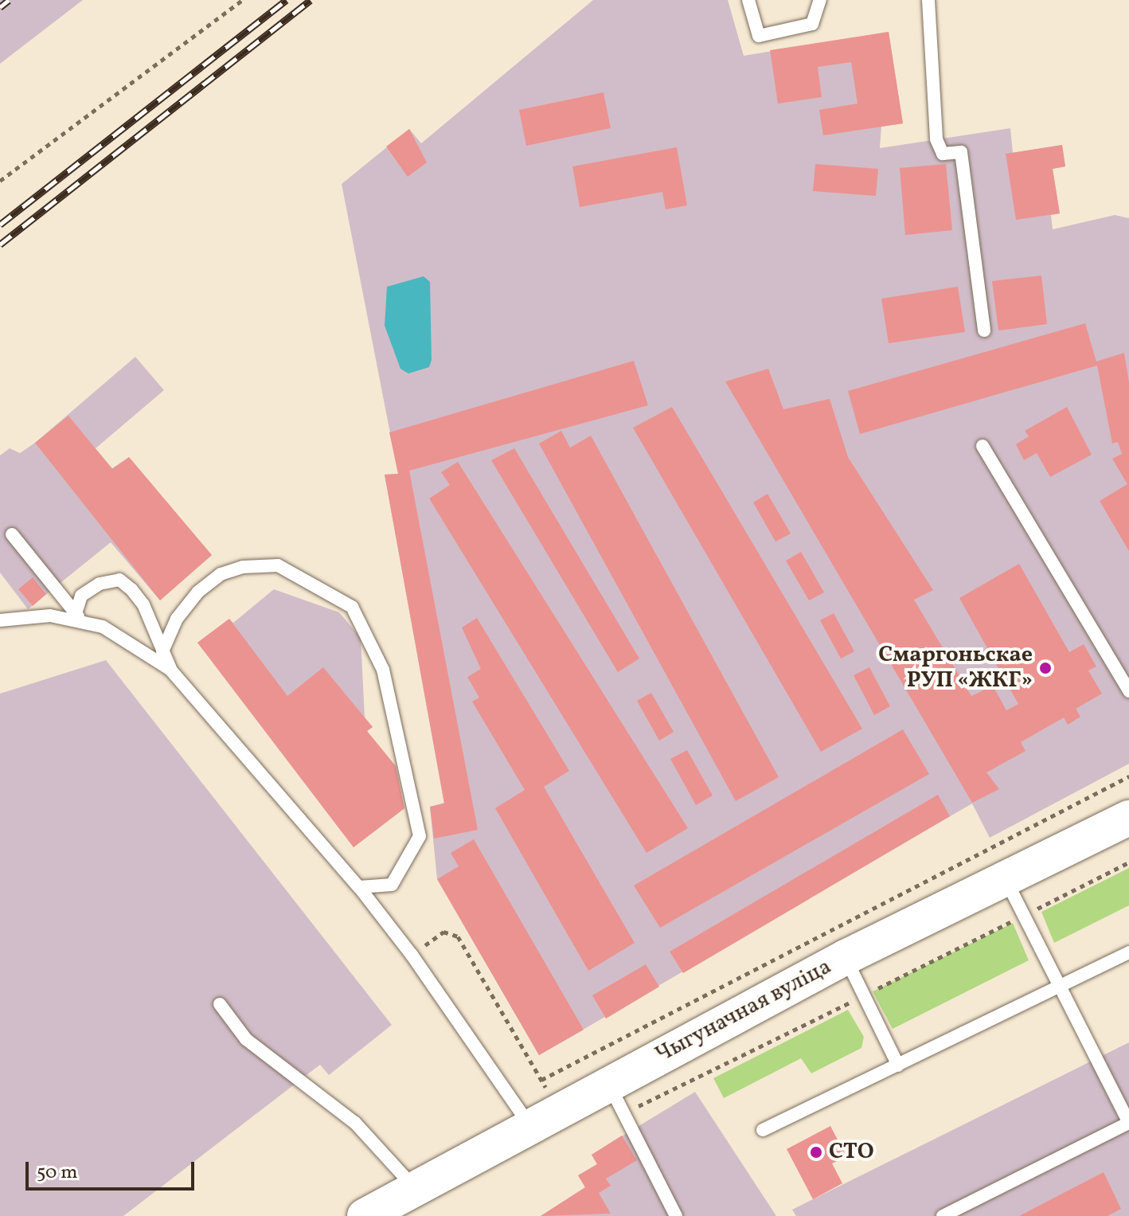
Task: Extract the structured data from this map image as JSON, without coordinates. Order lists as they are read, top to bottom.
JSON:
{
  "streets": {
    "street": ["Чыгуначная вуліца"]
  },
  "places": ["Смаргоньскае РУП «ЖКГ»", "СТО"],
  "scale_bar": "50 m"
}
